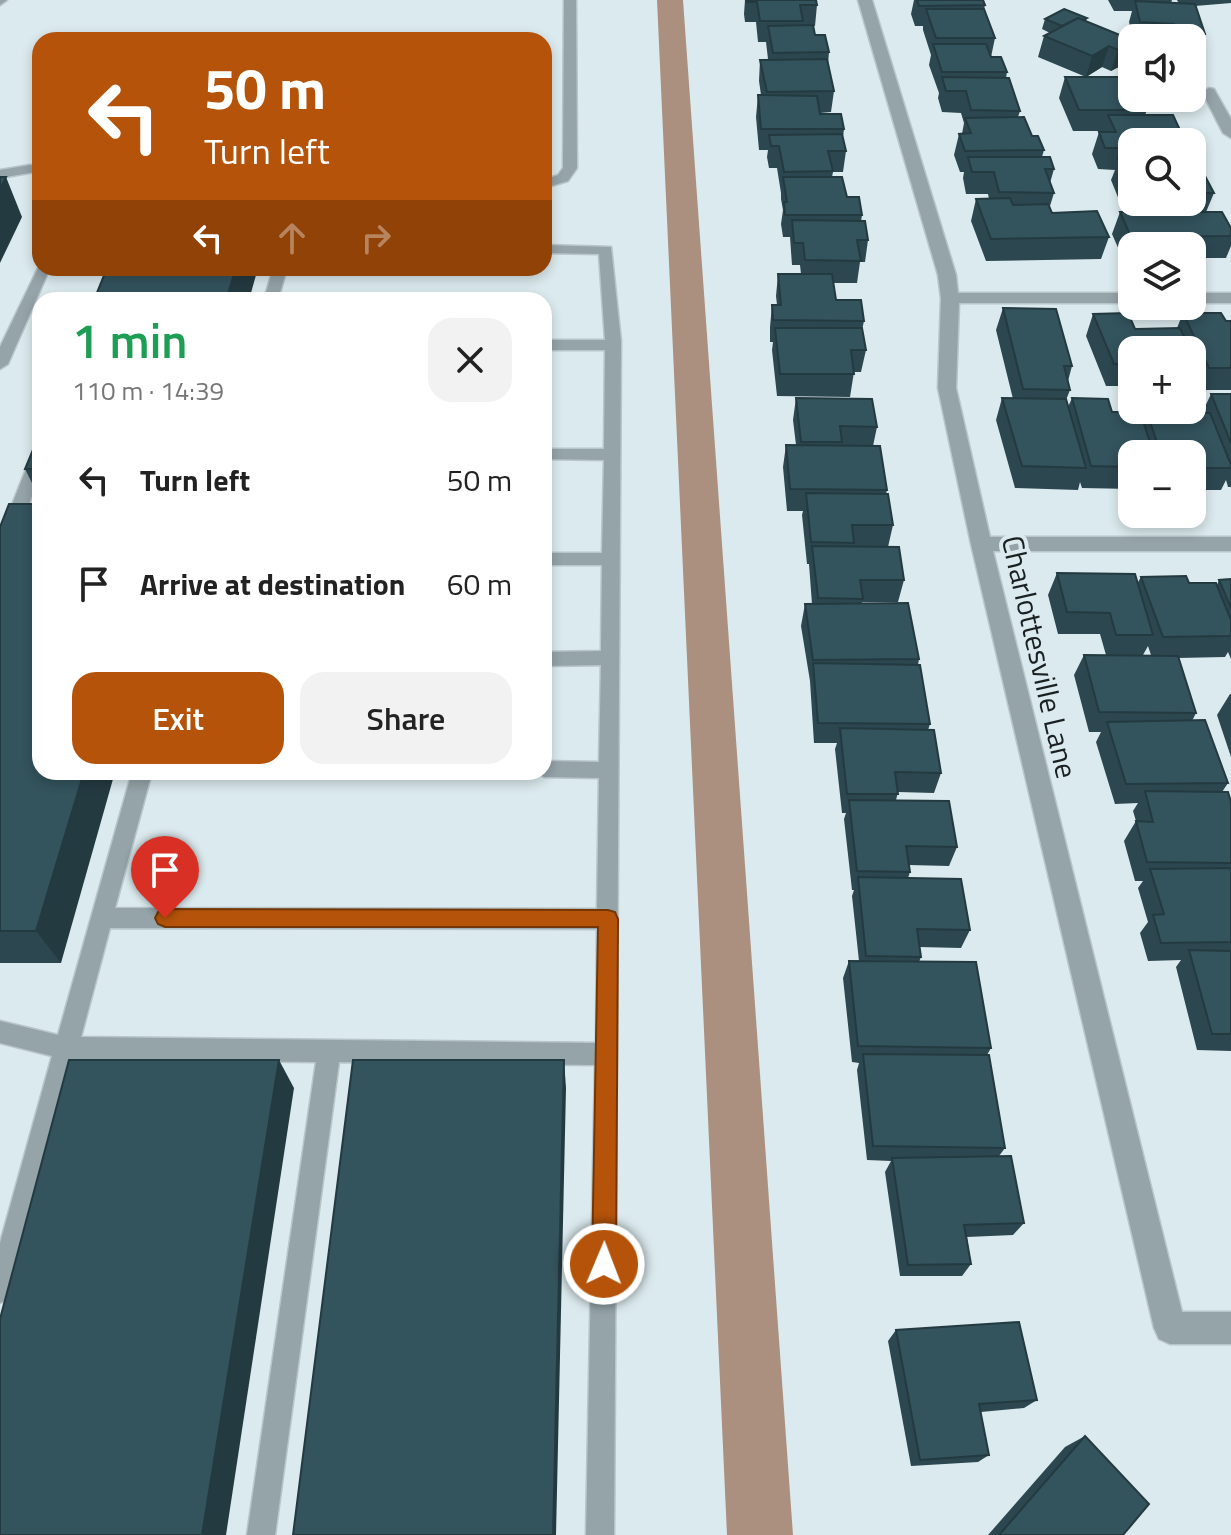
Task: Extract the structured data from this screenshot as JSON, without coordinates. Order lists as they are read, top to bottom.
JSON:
{
  "streets": {
    "street": ["Charlottesville Lane"]
  },
  "page": {
    "map_buttons": ["+", "−"],
    "turn": ["50 m", "Turn left"],
    "heading": ["1 min", "110 m · 14:39"],
    "list": [
      {
        "name": "Turn left",
        "value": "50 m"
      },
      {
        "name": "Arrive at destination",
        "value": "60 m"
      }
    ],
    "buttons": ["Exit", "Share"]
  }
}
